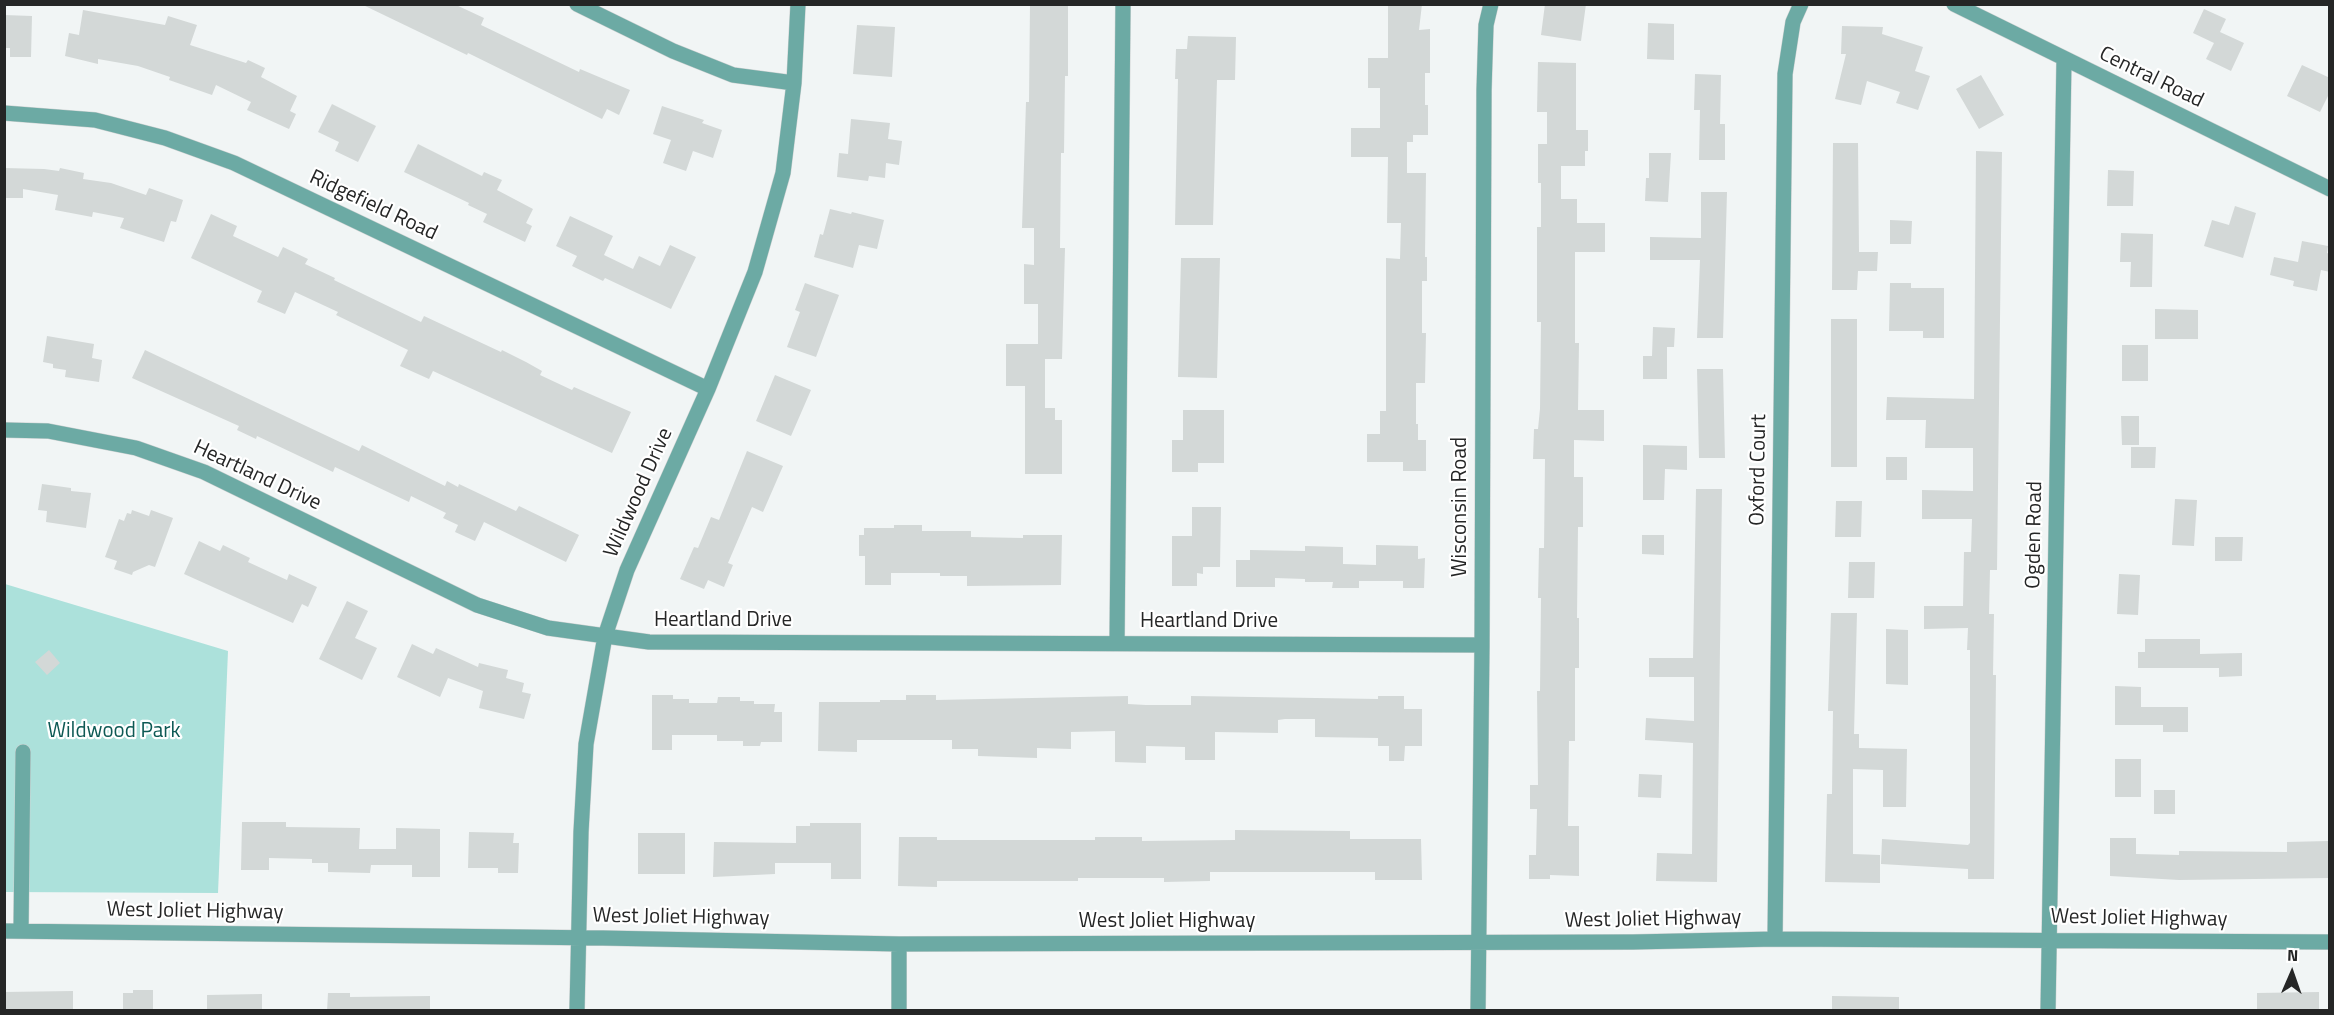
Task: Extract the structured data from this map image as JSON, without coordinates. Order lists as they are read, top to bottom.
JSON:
{
  "streets": {
    "street": [
      "Central Road",
      "Ridgefield Road",
      "Oxford Court",
      "Heartland Drive",
      "Wildwood Drive",
      "Wisconsin Road",
      "Ogden Road",
      "West Joliet Highway"
    ]
  },
  "crossings": [
    ["Central Road", "Ogden Road"],
    ["Ridgefield Road", "Wildwood Drive"],
    ["Oxford Court", "West Joliet Highway"],
    ["Heartland Drive", "Wildwood Drive"],
    ["Heartland Drive", "Wisconsin Road"],
    ["Wildwood Drive", "West Joliet Highway"],
    ["Wisconsin Road", "West Joliet Highway"],
    ["Ogden Road", "West Joliet Highway"]
  ],
  "parks": ["Wildwood Park"],
  "north": "top"
}
